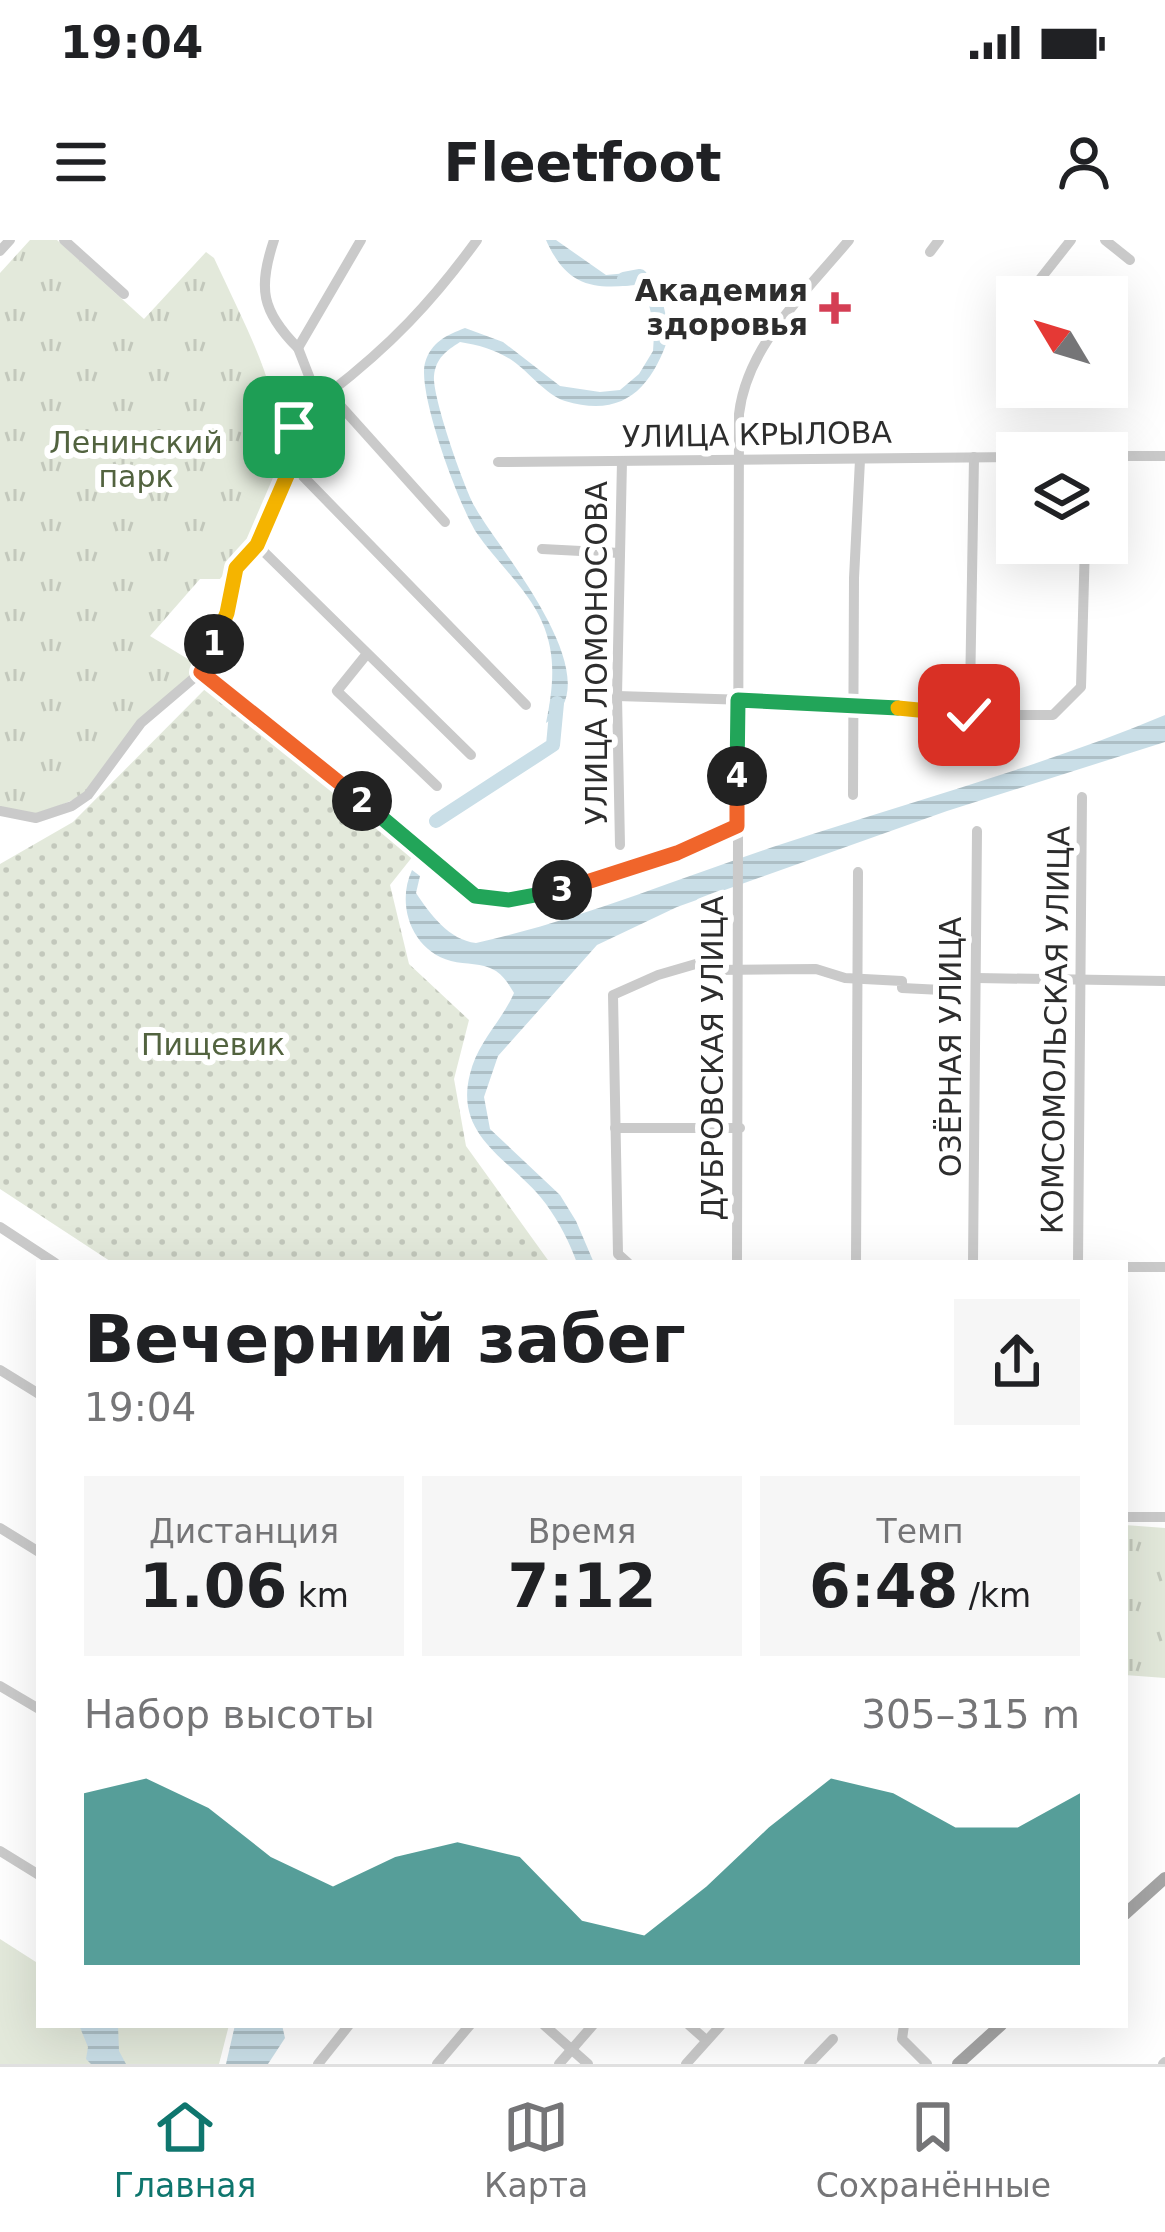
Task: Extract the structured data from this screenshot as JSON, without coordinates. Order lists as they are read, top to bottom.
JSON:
{
  "streets": {
    "street": [
      "УЛИЦА КРЫЛОВА",
      "УЛИЦА ЛОМОНОСОВА",
      "КОМСОМОЛЬСКАЯ УЛИЦА",
      "ОЗЁРНАЯ УЛИЦА",
      "ДУБРОВСКАЯ УЛИЦА"
    ]
  },
  "crossings": [
    ["УЛИЦА КРЫЛОВА", "УЛИЦА ЛОМОНОСОВА"],
    ["УЛИЦА КРЫЛОВА", "ДУБРОВСКАЯ УЛИЦА"]
  ],
  "parks": ["Ленинский парк", "Пищевик"],
  "places": {
    "health": ["Академия здоровья"]
  },
  "north": "top left",
  "page": {
    "status": "19:04",
    "header": "Fleetfoot",
    "pins": [
      "1",
      "4",
      "2",
      "3"
    ],
    "heading": ["Вечерний забег", "19:04"],
    "stats": [
      ["Дистанция", "1.06 km"],
      ["Время", "7:12"],
      ["Темп", "6:48 /km"]
    ],
    "chart": ["Набор высоты", "305–315 m"],
    "tabs": ["Главная", "Карта", "Сохранённые"]
  }
}
